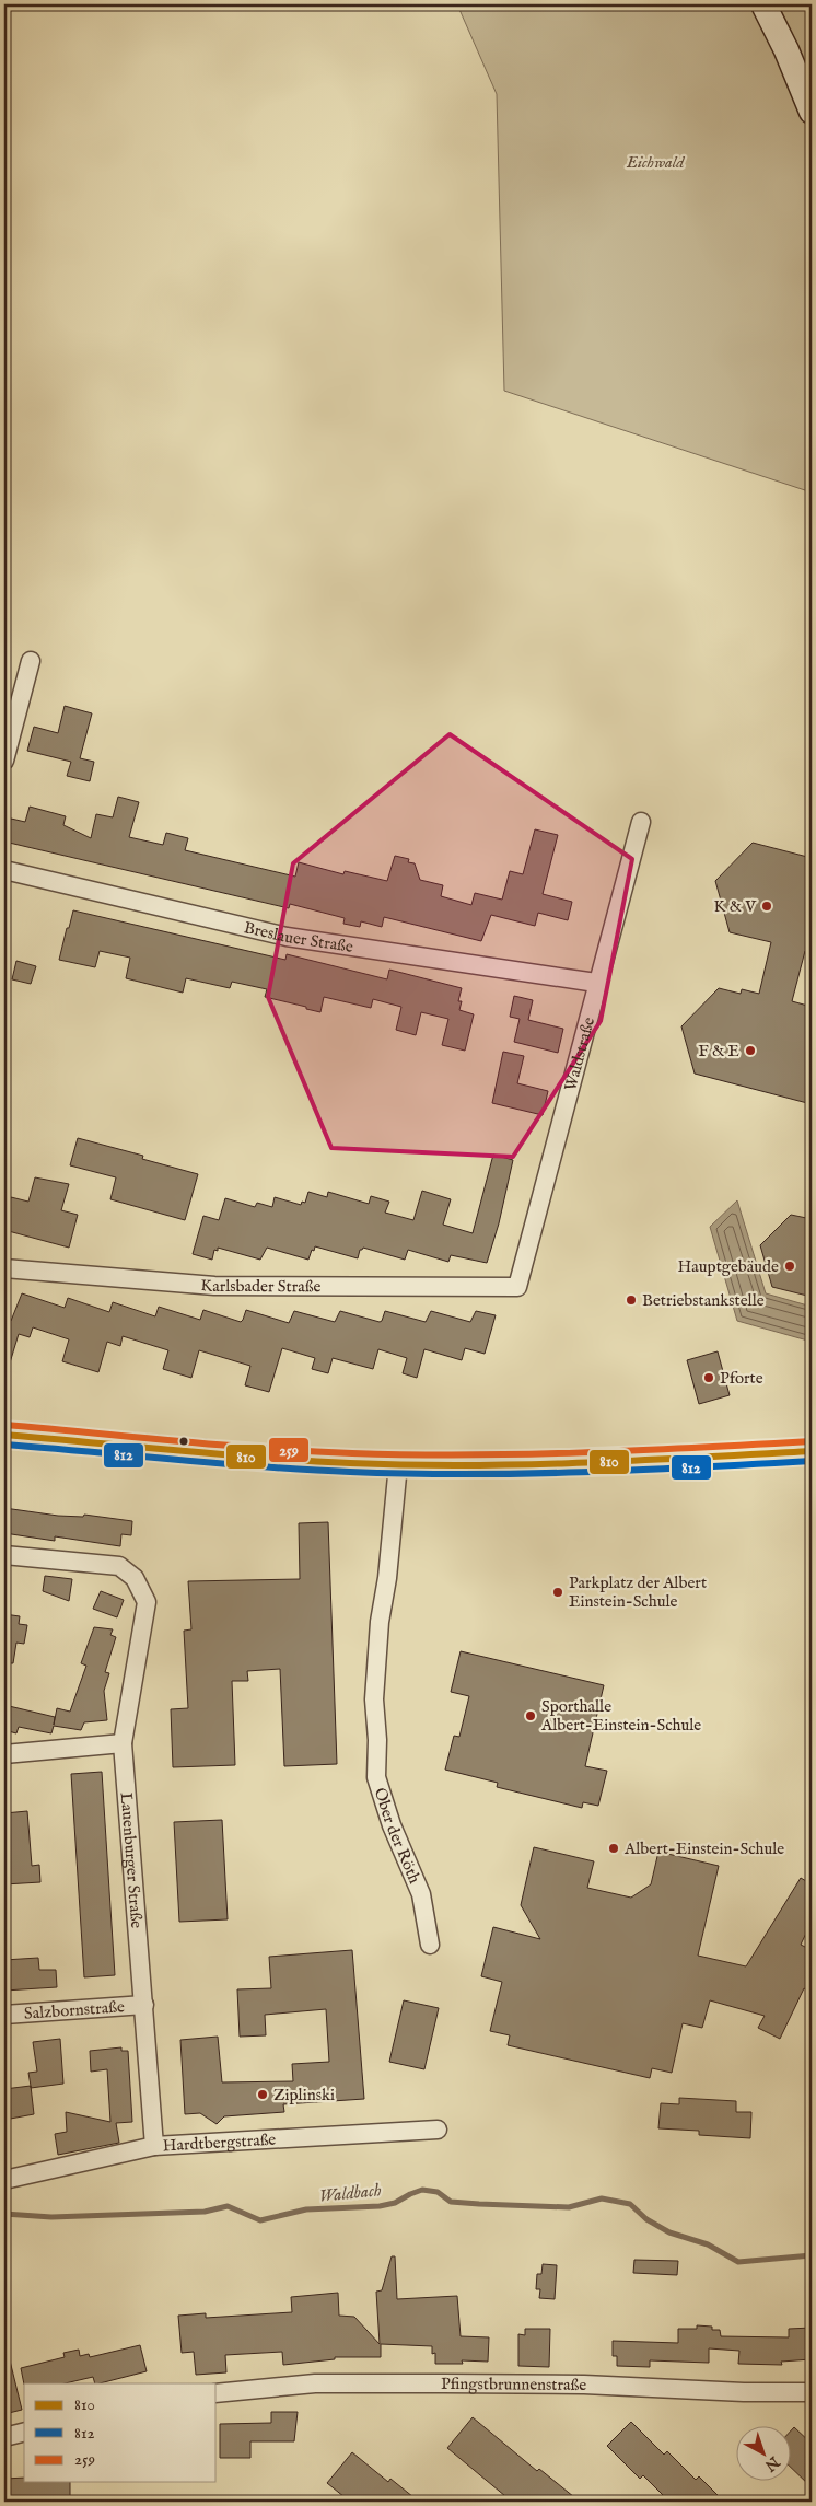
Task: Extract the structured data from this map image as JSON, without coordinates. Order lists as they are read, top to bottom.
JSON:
{
  "streets": {
    "street": [
      "Breslauer Straße",
      "Waldstraße",
      "Karlsbader Straße",
      "Ober der Röth",
      "Lauenburger Straße",
      "Salzbornstraße",
      "Hardtbergstraße",
      "Pfingstbrunnenstraße"
    ]
  },
  "crossings": [
    ["Breslauer Straße", "Waldstraße"],
    ["Waldstraße", "Karlsbader Straße"],
    ["Lauenburger Straße", "Salzbornstraße"],
    ["Lauenburger Straße", "Hardtbergstraße"]
  ],
  "water": ["Waldbach"],
  "parks": ["Eichwald"],
  "places": [
    "K & V",
    "F & E",
    "Hauptgebäude",
    "Betriebstankstelle",
    "Pforte",
    "Parkplatz der Albert Einstein-Schule",
    "Sporthalle Albert-Einstein-Schule",
    "Albert-Einstein-Schule",
    "Ziplinski"
  ],
  "lines": ["transit line 259", "transit line 810", "transit line 812"],
  "legend": ["810", "812", "259"],
  "north": "bottom right"
}
